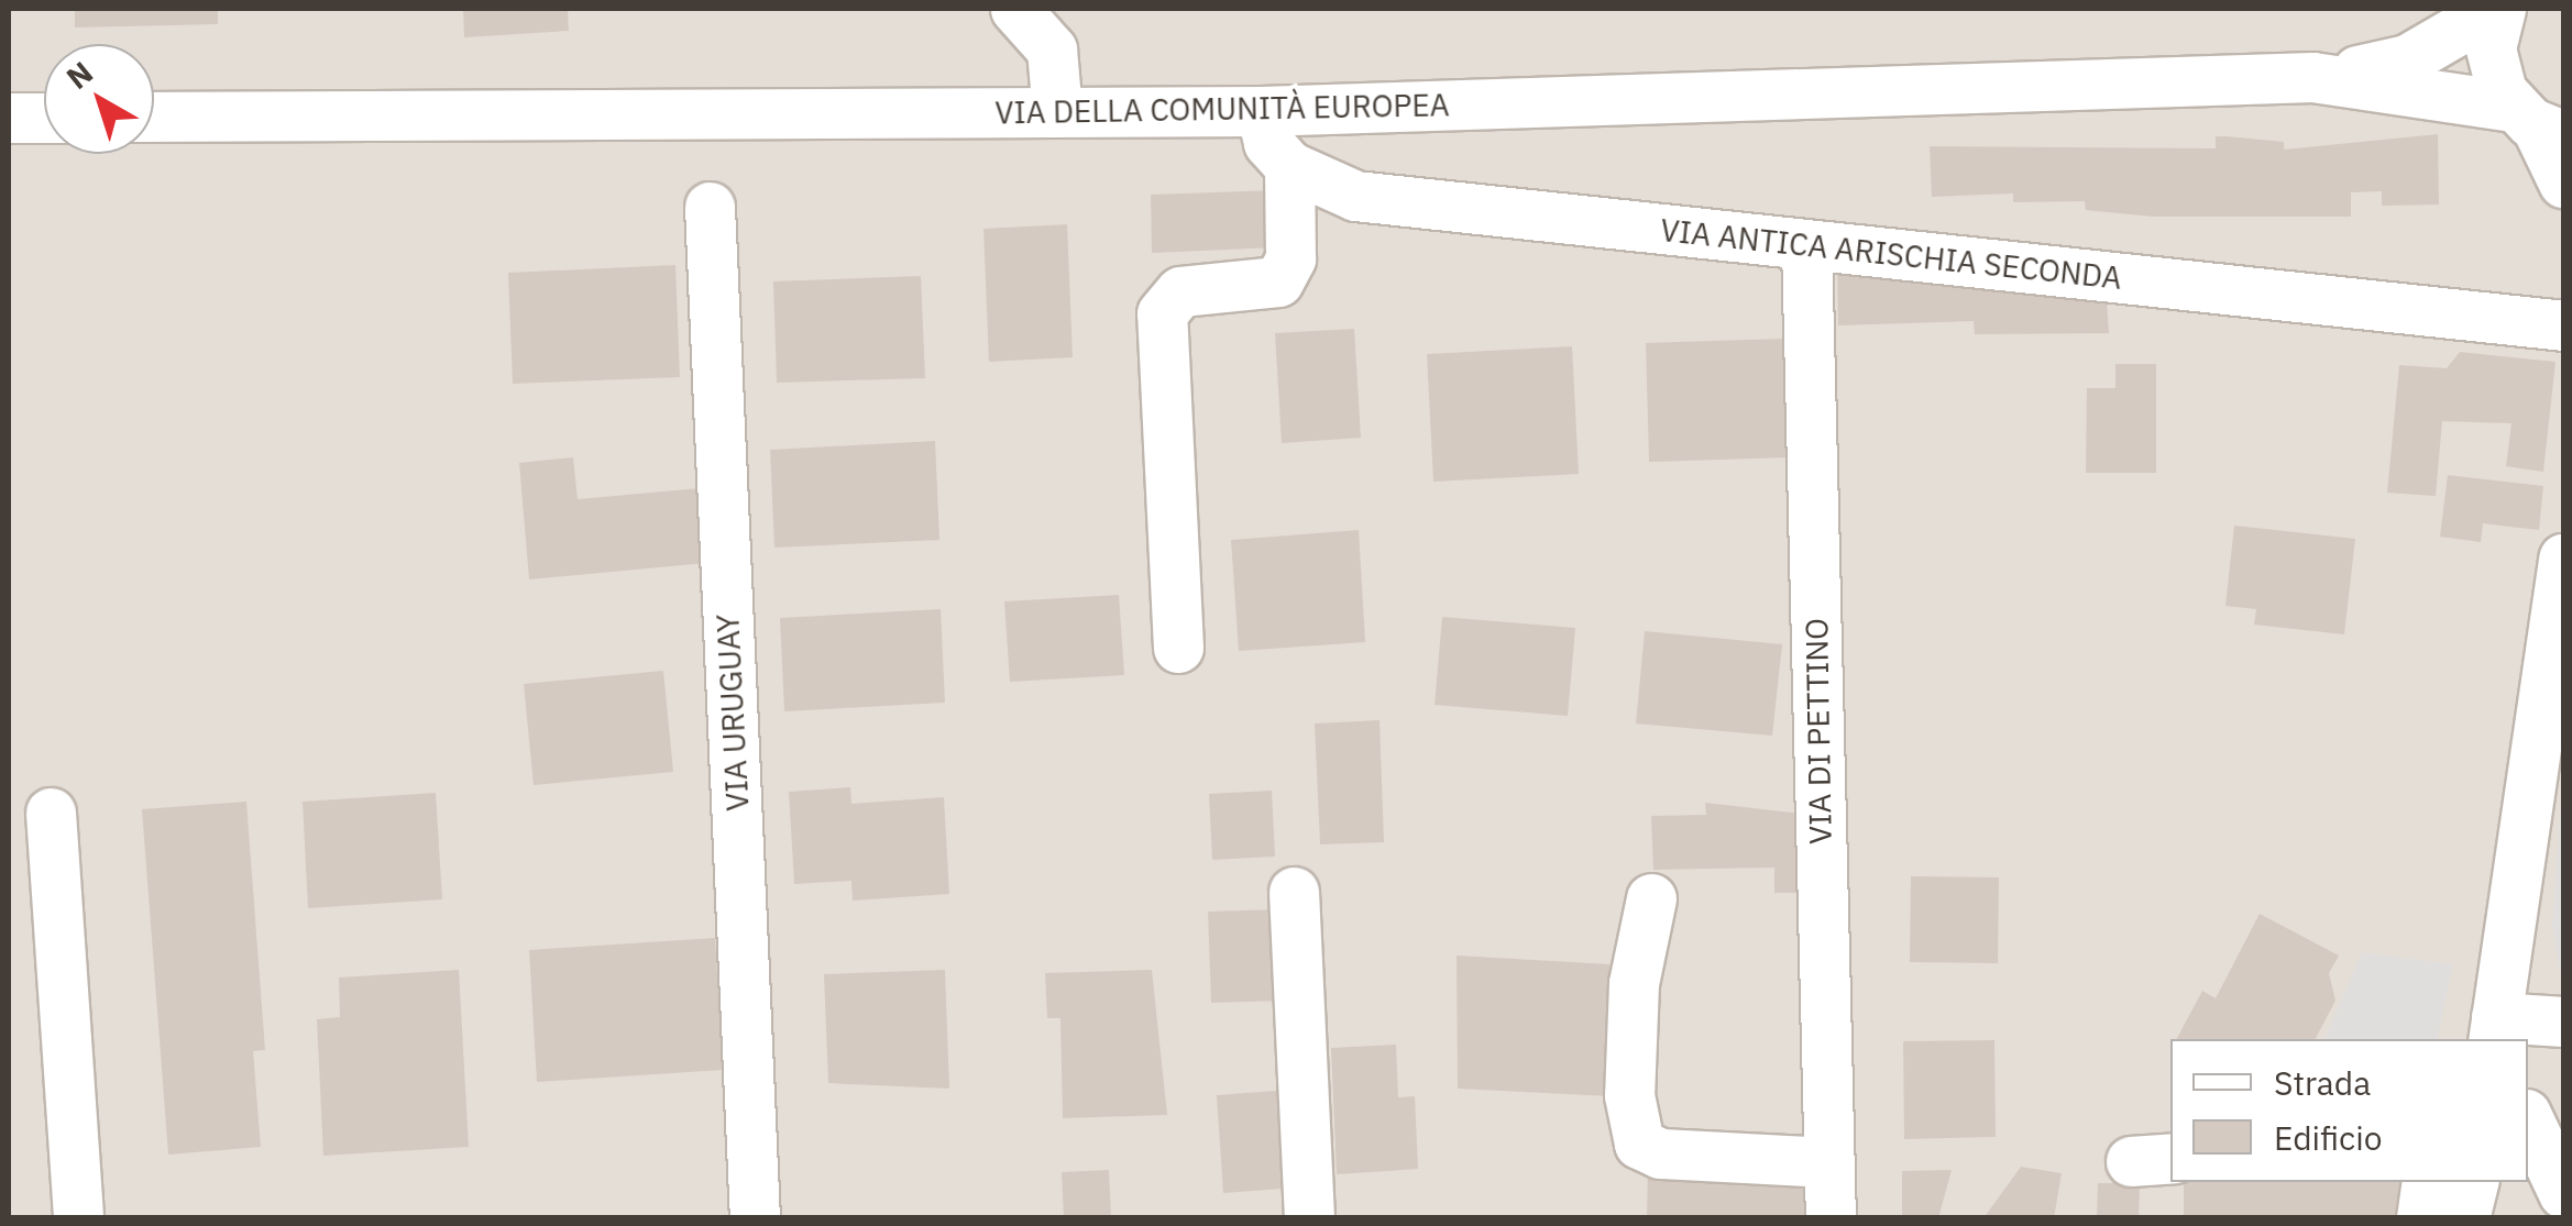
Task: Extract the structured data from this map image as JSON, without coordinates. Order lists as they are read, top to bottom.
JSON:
{
  "streets": {
    "street": [
      "VIA DELLA COMUNITÀ EUROPEA",
      "VIA ANTICA ARISCHIA SECONDA",
      "VIA URUGUAY",
      "VIA DI PETTINO"
    ]
  },
  "crossings": [
    ["VIA ANTICA ARISCHIA SECONDA", "VIA DI PETTINO"]
  ],
  "legend": ["Strada", "Edificio"],
  "north": "top left"
}
